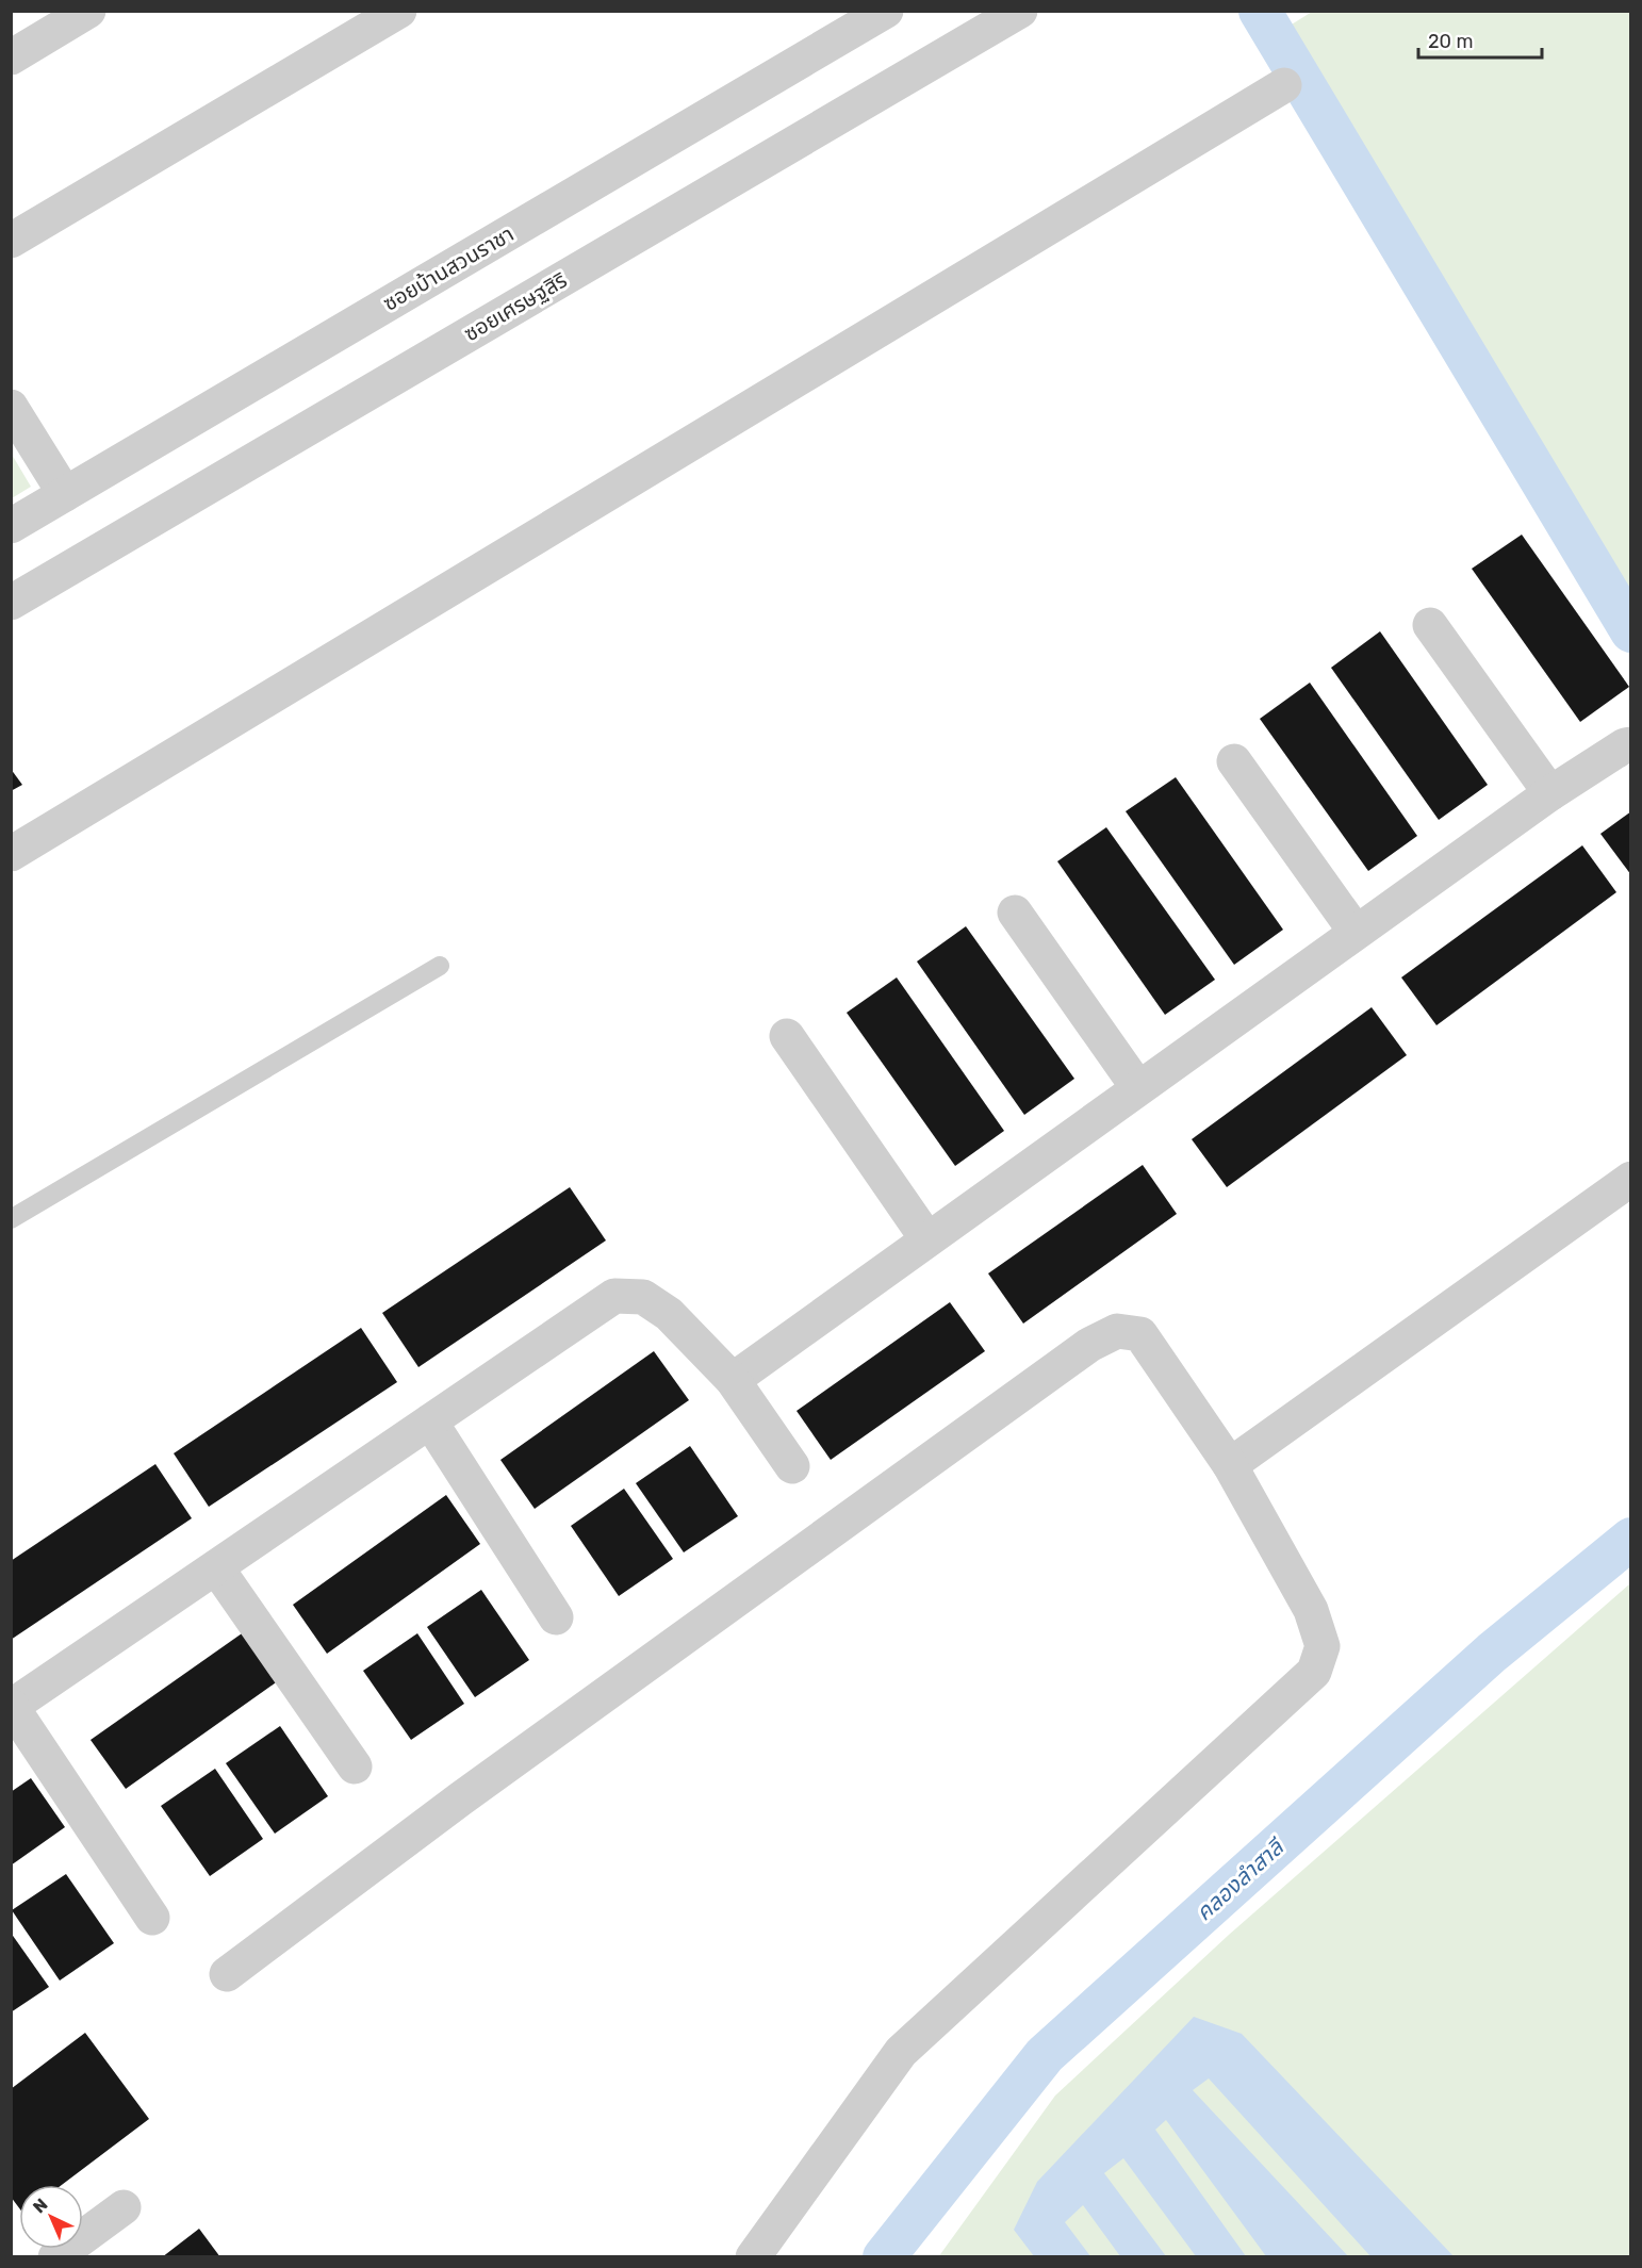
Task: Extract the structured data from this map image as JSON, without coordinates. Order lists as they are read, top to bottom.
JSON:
{
  "streets": {
    "street": ["ซอยบ้านสวนราชา", "ซอยเศรษฐสิริ"]
  },
  "water": ["คลองลำสาลี"],
  "scale_bar": "20 m",
  "north": "top left"
}
